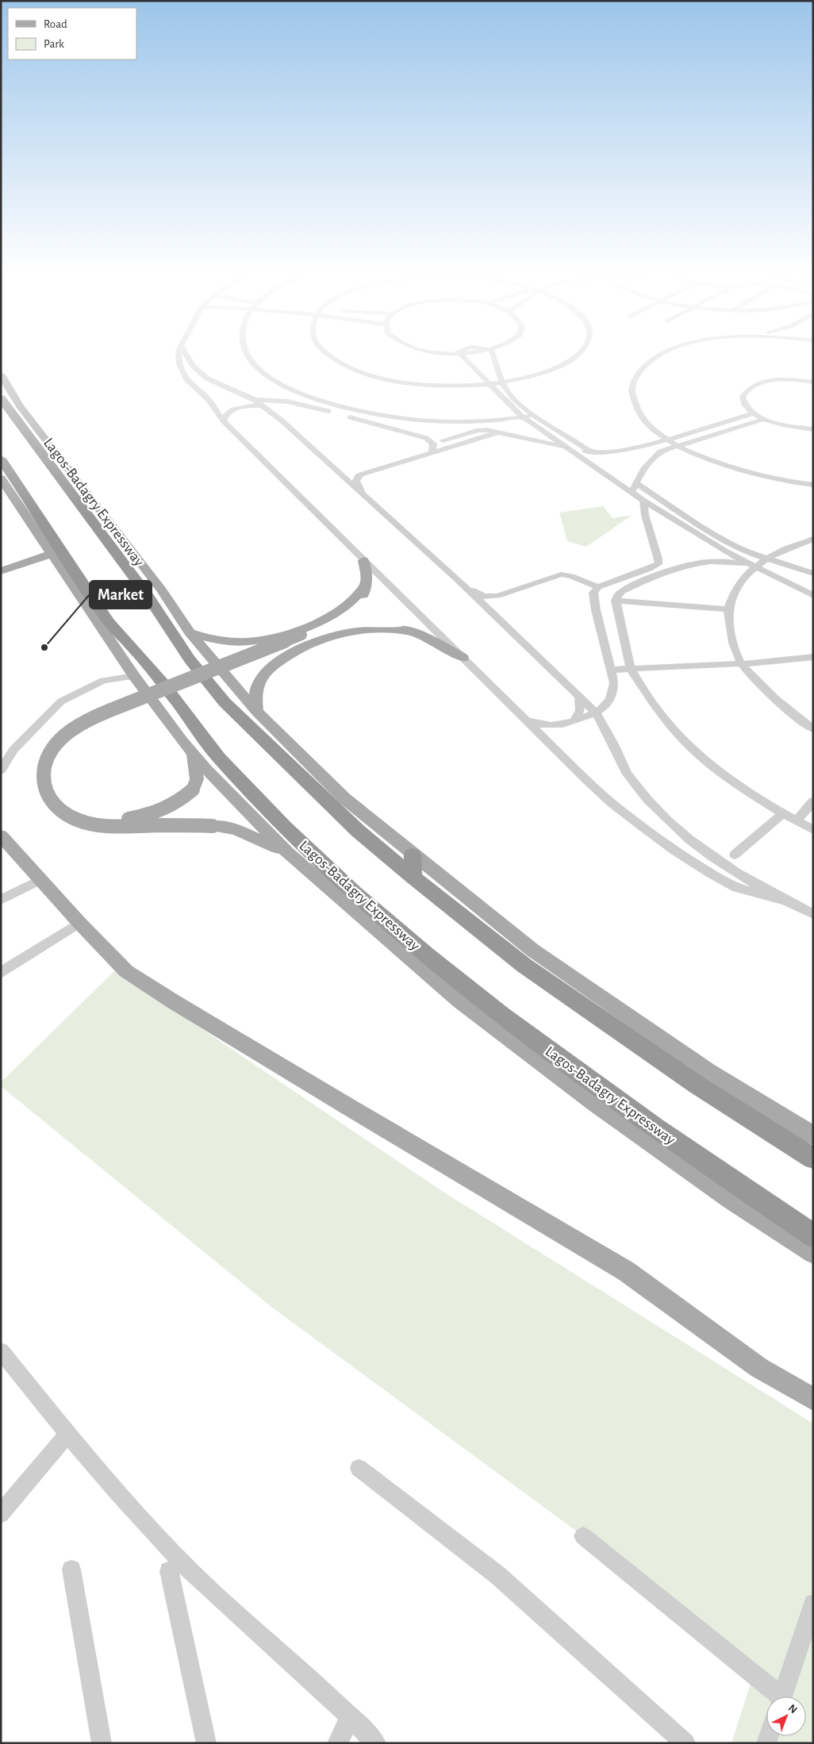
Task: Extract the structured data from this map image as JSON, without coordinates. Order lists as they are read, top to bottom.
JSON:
{
  "streets": {
    "highway": ["Lagos-Badagry Expressway"]
  },
  "places": ["Market"],
  "legend": ["Road", "Park"],
  "north": "top right"
}
